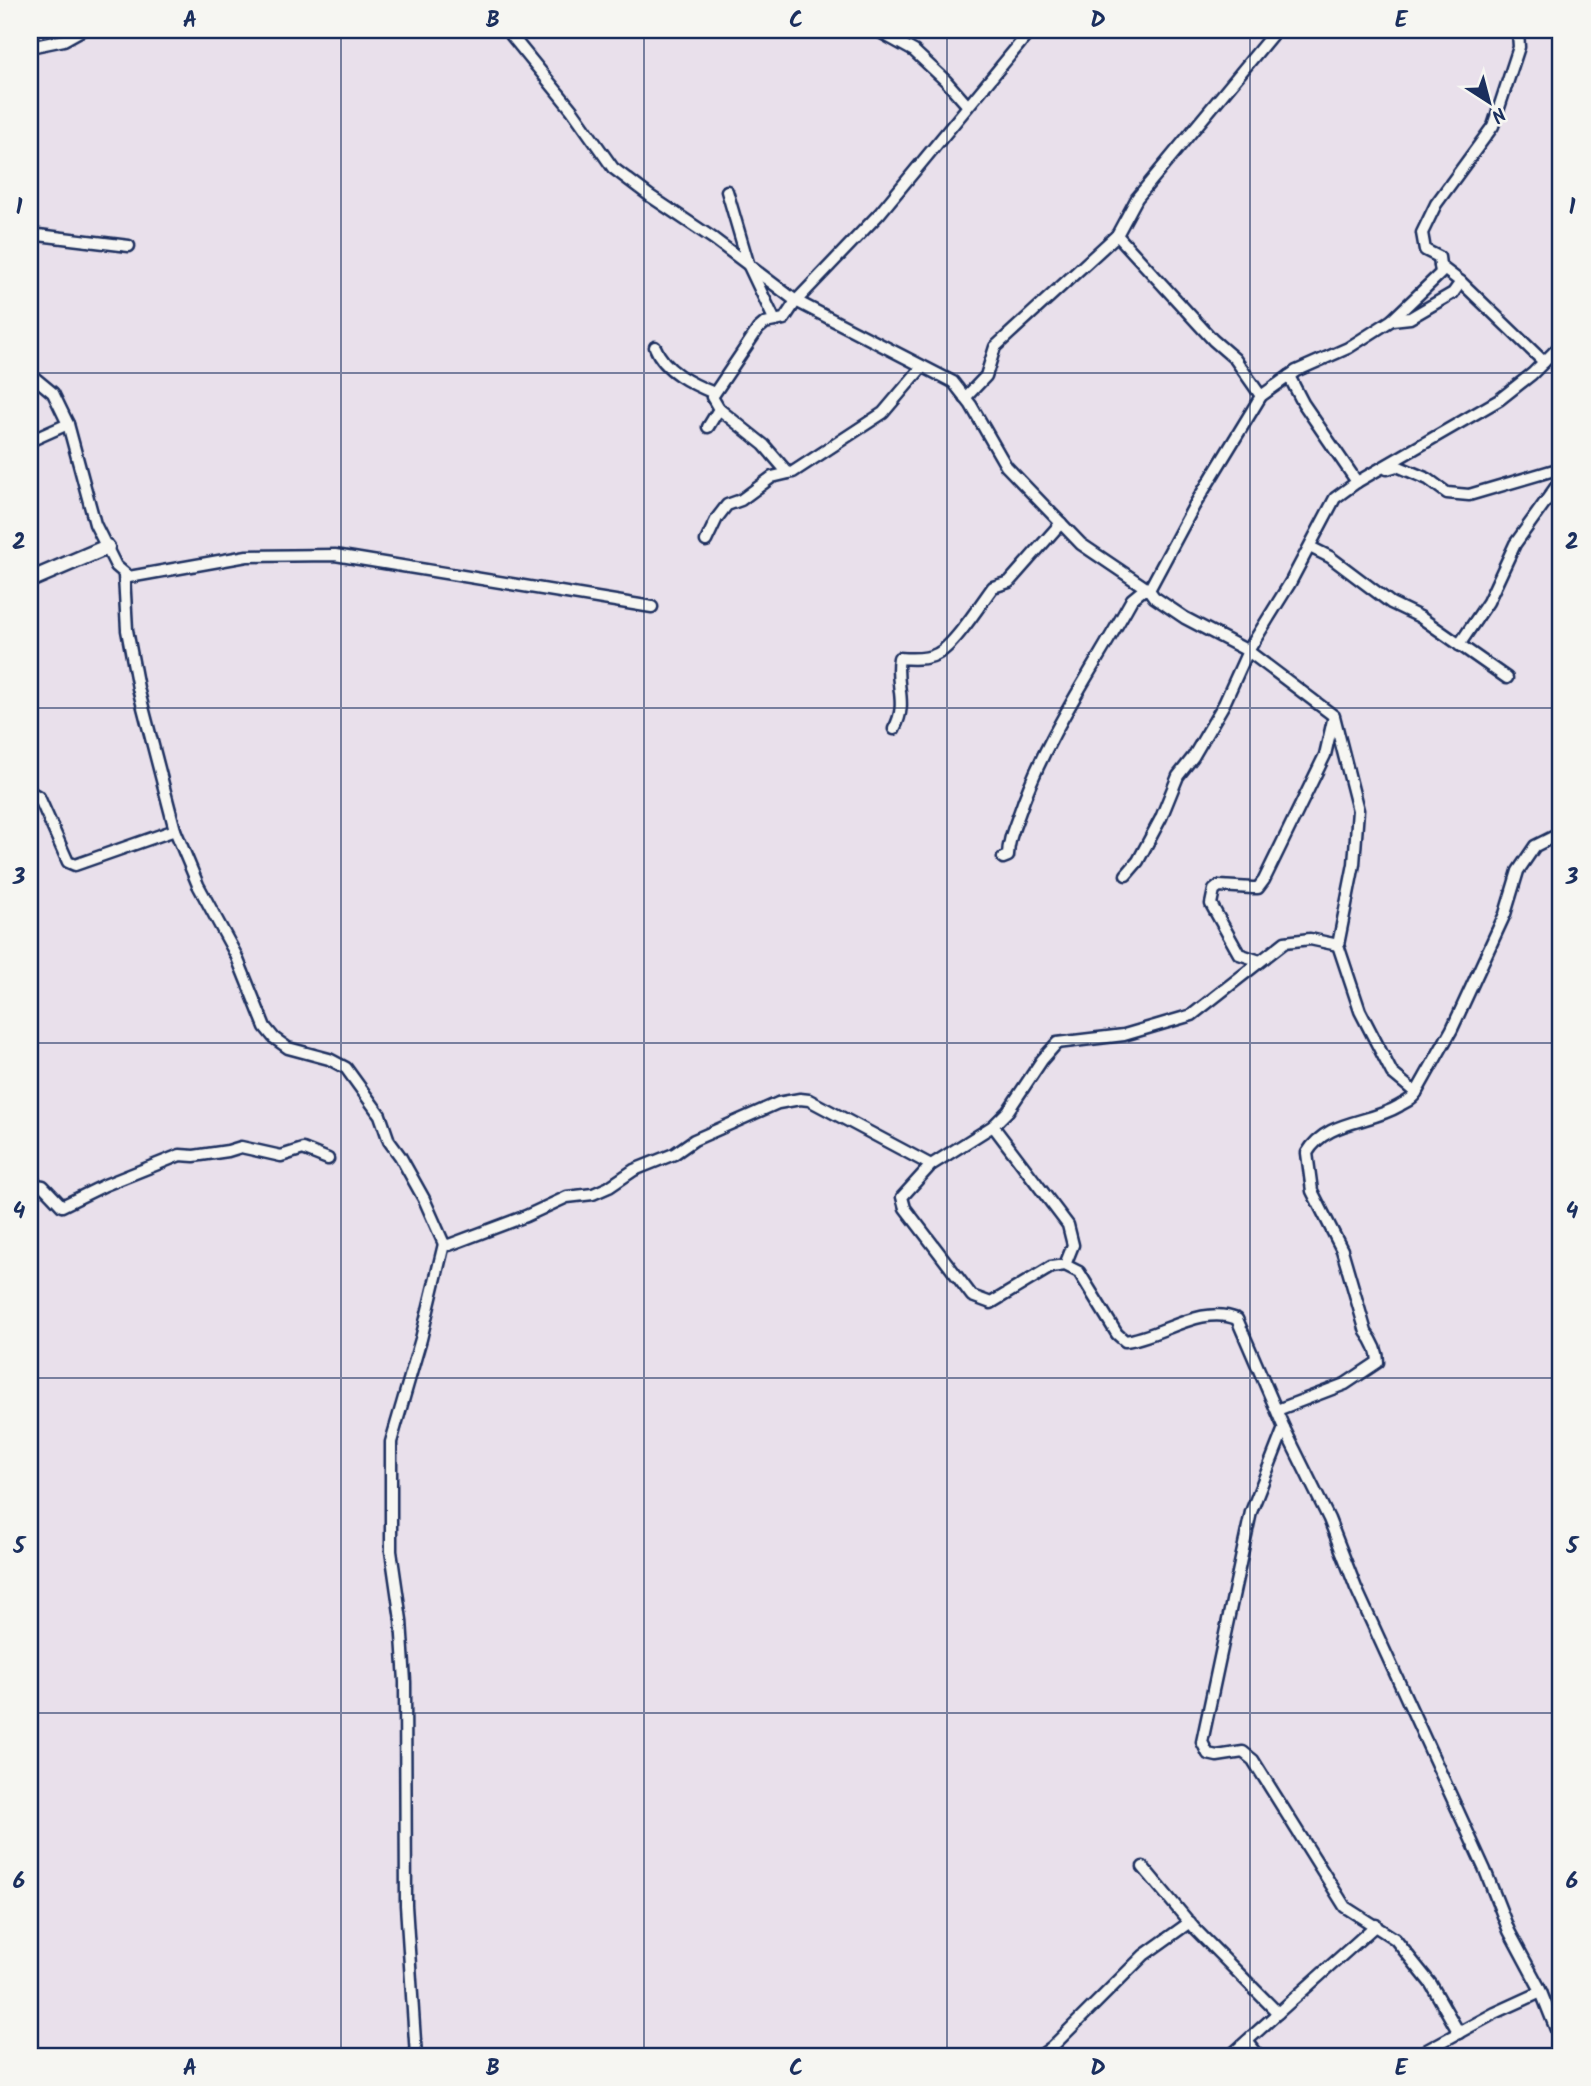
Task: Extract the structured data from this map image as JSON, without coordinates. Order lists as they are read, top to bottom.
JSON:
{
  "north": "bottom right",
  "grid": {
    "columns": [
      "A",
      "B",
      "C",
      "D",
      "E"
    ],
    "rows": [
      "1",
      "2",
      "3",
      "4",
      "5",
      "6"
    ]
  }
}
